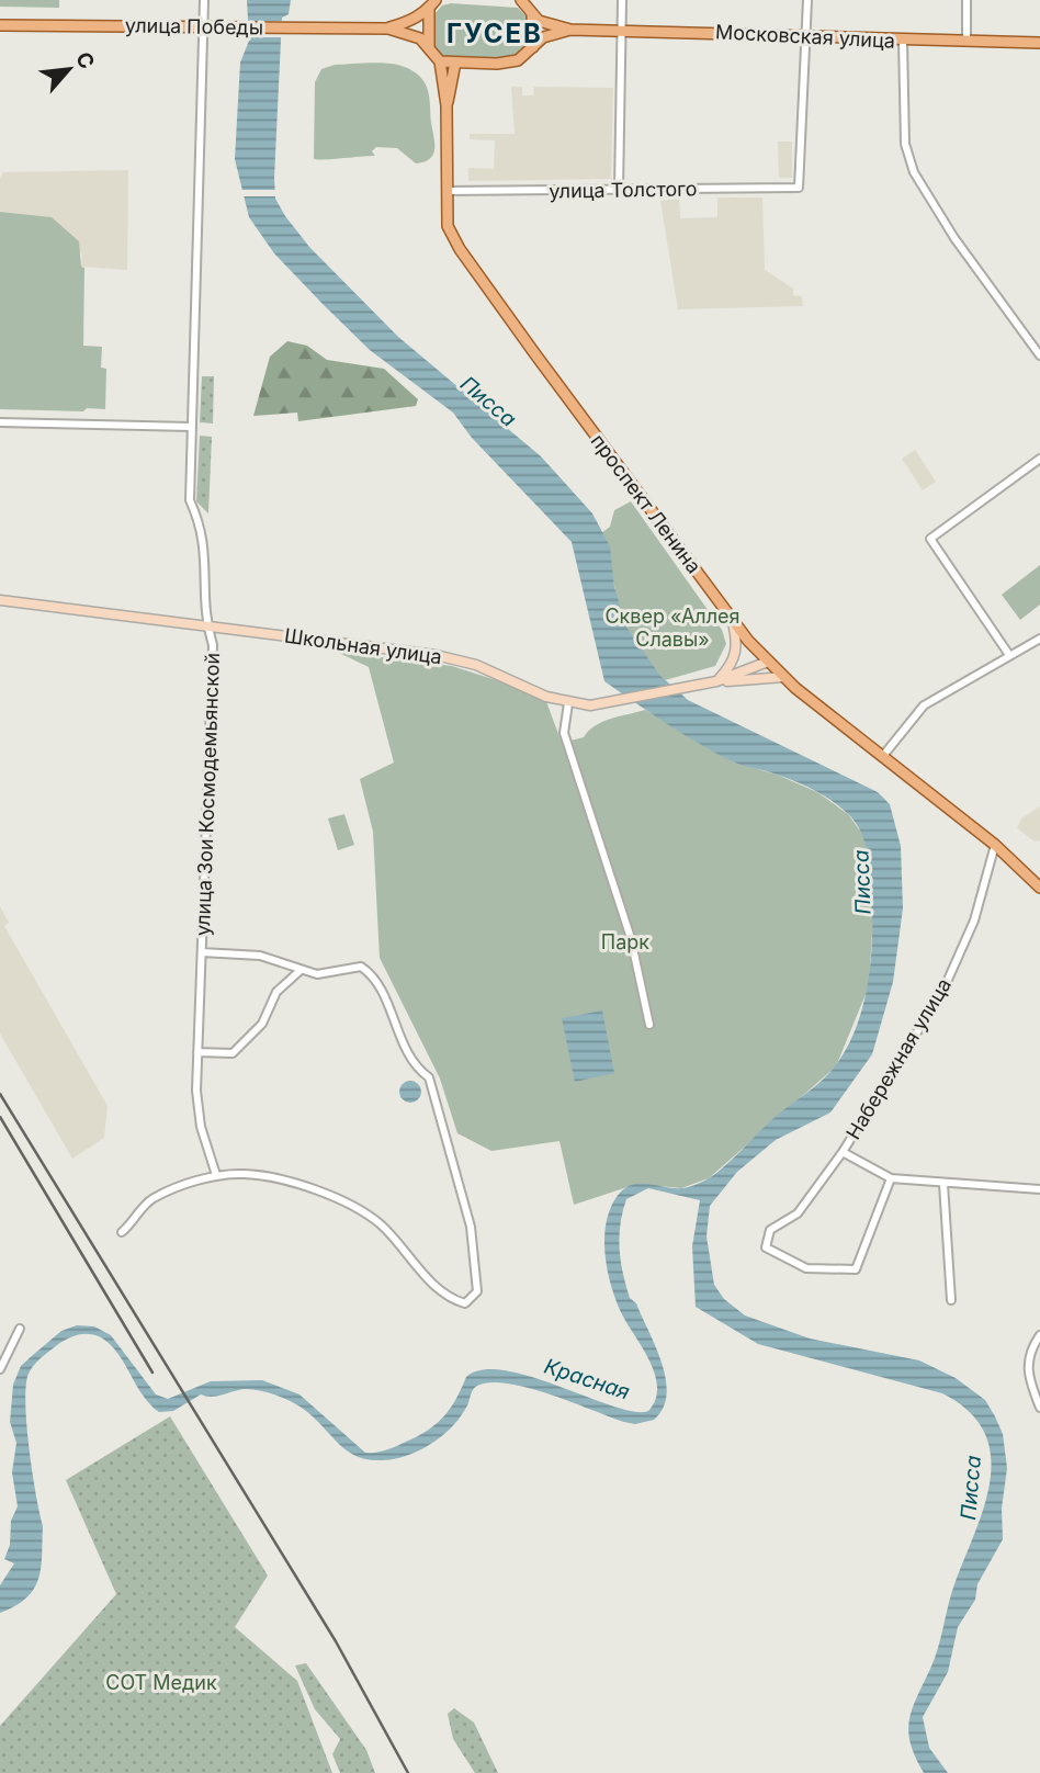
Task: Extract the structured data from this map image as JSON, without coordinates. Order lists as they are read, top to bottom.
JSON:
{
  "streets": {
    "main road": [
      "улица Победы",
      "Московская улица",
      "проспект Ленина",
      "Школьная улица"
    ],
    "street": ["улица Толстого", "улица Зои Космодемьянской", "Набережная улица"]
  },
  "crossings": [
    ["улица Победы", "улица Зои Космодемьянской"],
    ["Московская улица", "улица Толстого"],
    ["Московская улица", "проспект Ленина"],
    ["улица Толстого", "проспект Ленина"],
    ["проспект Ленина", "Школьная улица"],
    ["проспект Ленина", "Набережная улица"],
    ["Школьная улица", "улица Зои Космодемьянской"]
  ],
  "districts": ["ГУСЕВ"],
  "water": ["Писса", "Красная"],
  "parks": ["Сквер «Аллея Славы»", "Парк", "СОТ Медик"],
  "north": "top right"
}
